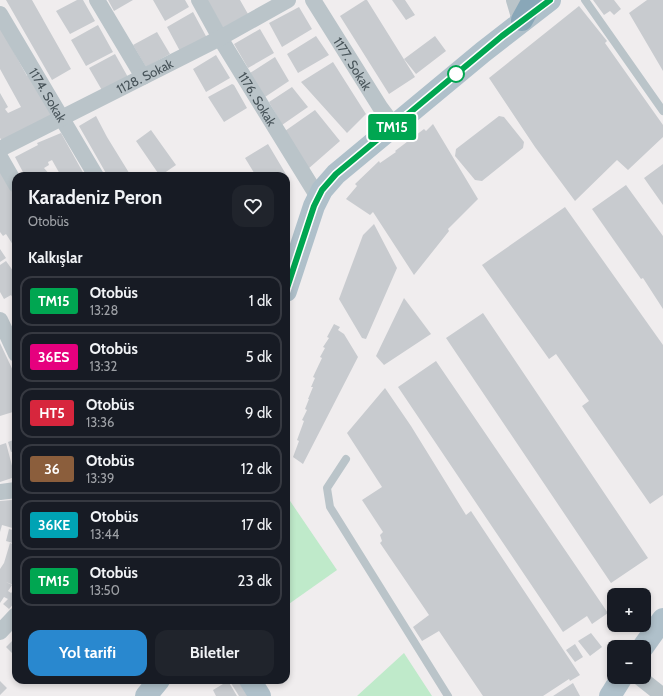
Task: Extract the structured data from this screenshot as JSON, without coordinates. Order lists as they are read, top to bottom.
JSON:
{
  "streets": {
    "street": [
      "1177. Sokak",
      "1128. Sokak",
      "1174. Sokak",
      "1176. Sokak"
    ]
  },
  "crossings": [
    ["1128. Sokak", "1174. Sokak"],
    ["1128. Sokak", "1176. Sokak"]
  ],
  "lines": ["bus line TM15"],
  "page": {
    "on_map": "TM15",
    "heading": [
      ["Karadeniz Peron", "Otobüs"],
      "Kalkışlar"
    ],
    "list": [
      {
        "mark": "TM15",
        "name": "Otobüs",
        "note": "13:28",
        "value": "1 dk"
      },
      {
        "mark": "36ES",
        "name": "Otobüs",
        "note": "13:32",
        "value": "5 dk"
      },
      {
        "mark": "HT5",
        "name": "Otobüs",
        "note": "13:36",
        "value": "9 dk"
      },
      {
        "mark": "36",
        "name": "Otobüs",
        "note": "13:39",
        "value": "12 dk"
      },
      {
        "mark": "36KE",
        "name": "Otobüs",
        "note": "13:44",
        "value": "17 dk"
      },
      {
        "mark": "TM15",
        "name": "Otobüs",
        "note": "13:50",
        "value": "23 dk"
      }
    ],
    "map_buttons": ["+", "−"],
    "buttons": ["Yol tarifi", "Biletler"]
  }
}
